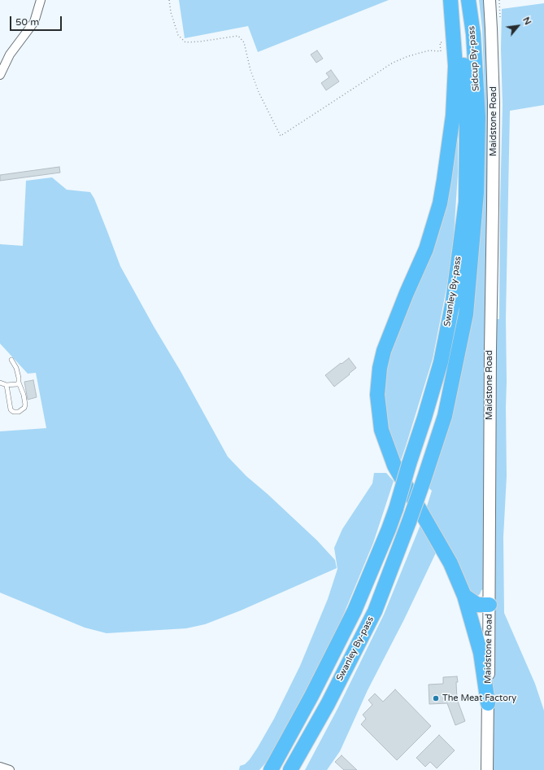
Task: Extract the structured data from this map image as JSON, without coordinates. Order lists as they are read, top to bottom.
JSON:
{
  "streets": {
    "highway": ["Sidcup By-pass", "Swanley By-pass"],
    "main road": ["Maidstone Road"]
  },
  "crossings": [
    ["Sidcup By-pass", "Swanley By-pass"]
  ],
  "places": ["The Meat Factory"],
  "scale_bar": "50 m",
  "north": "top right"
}
